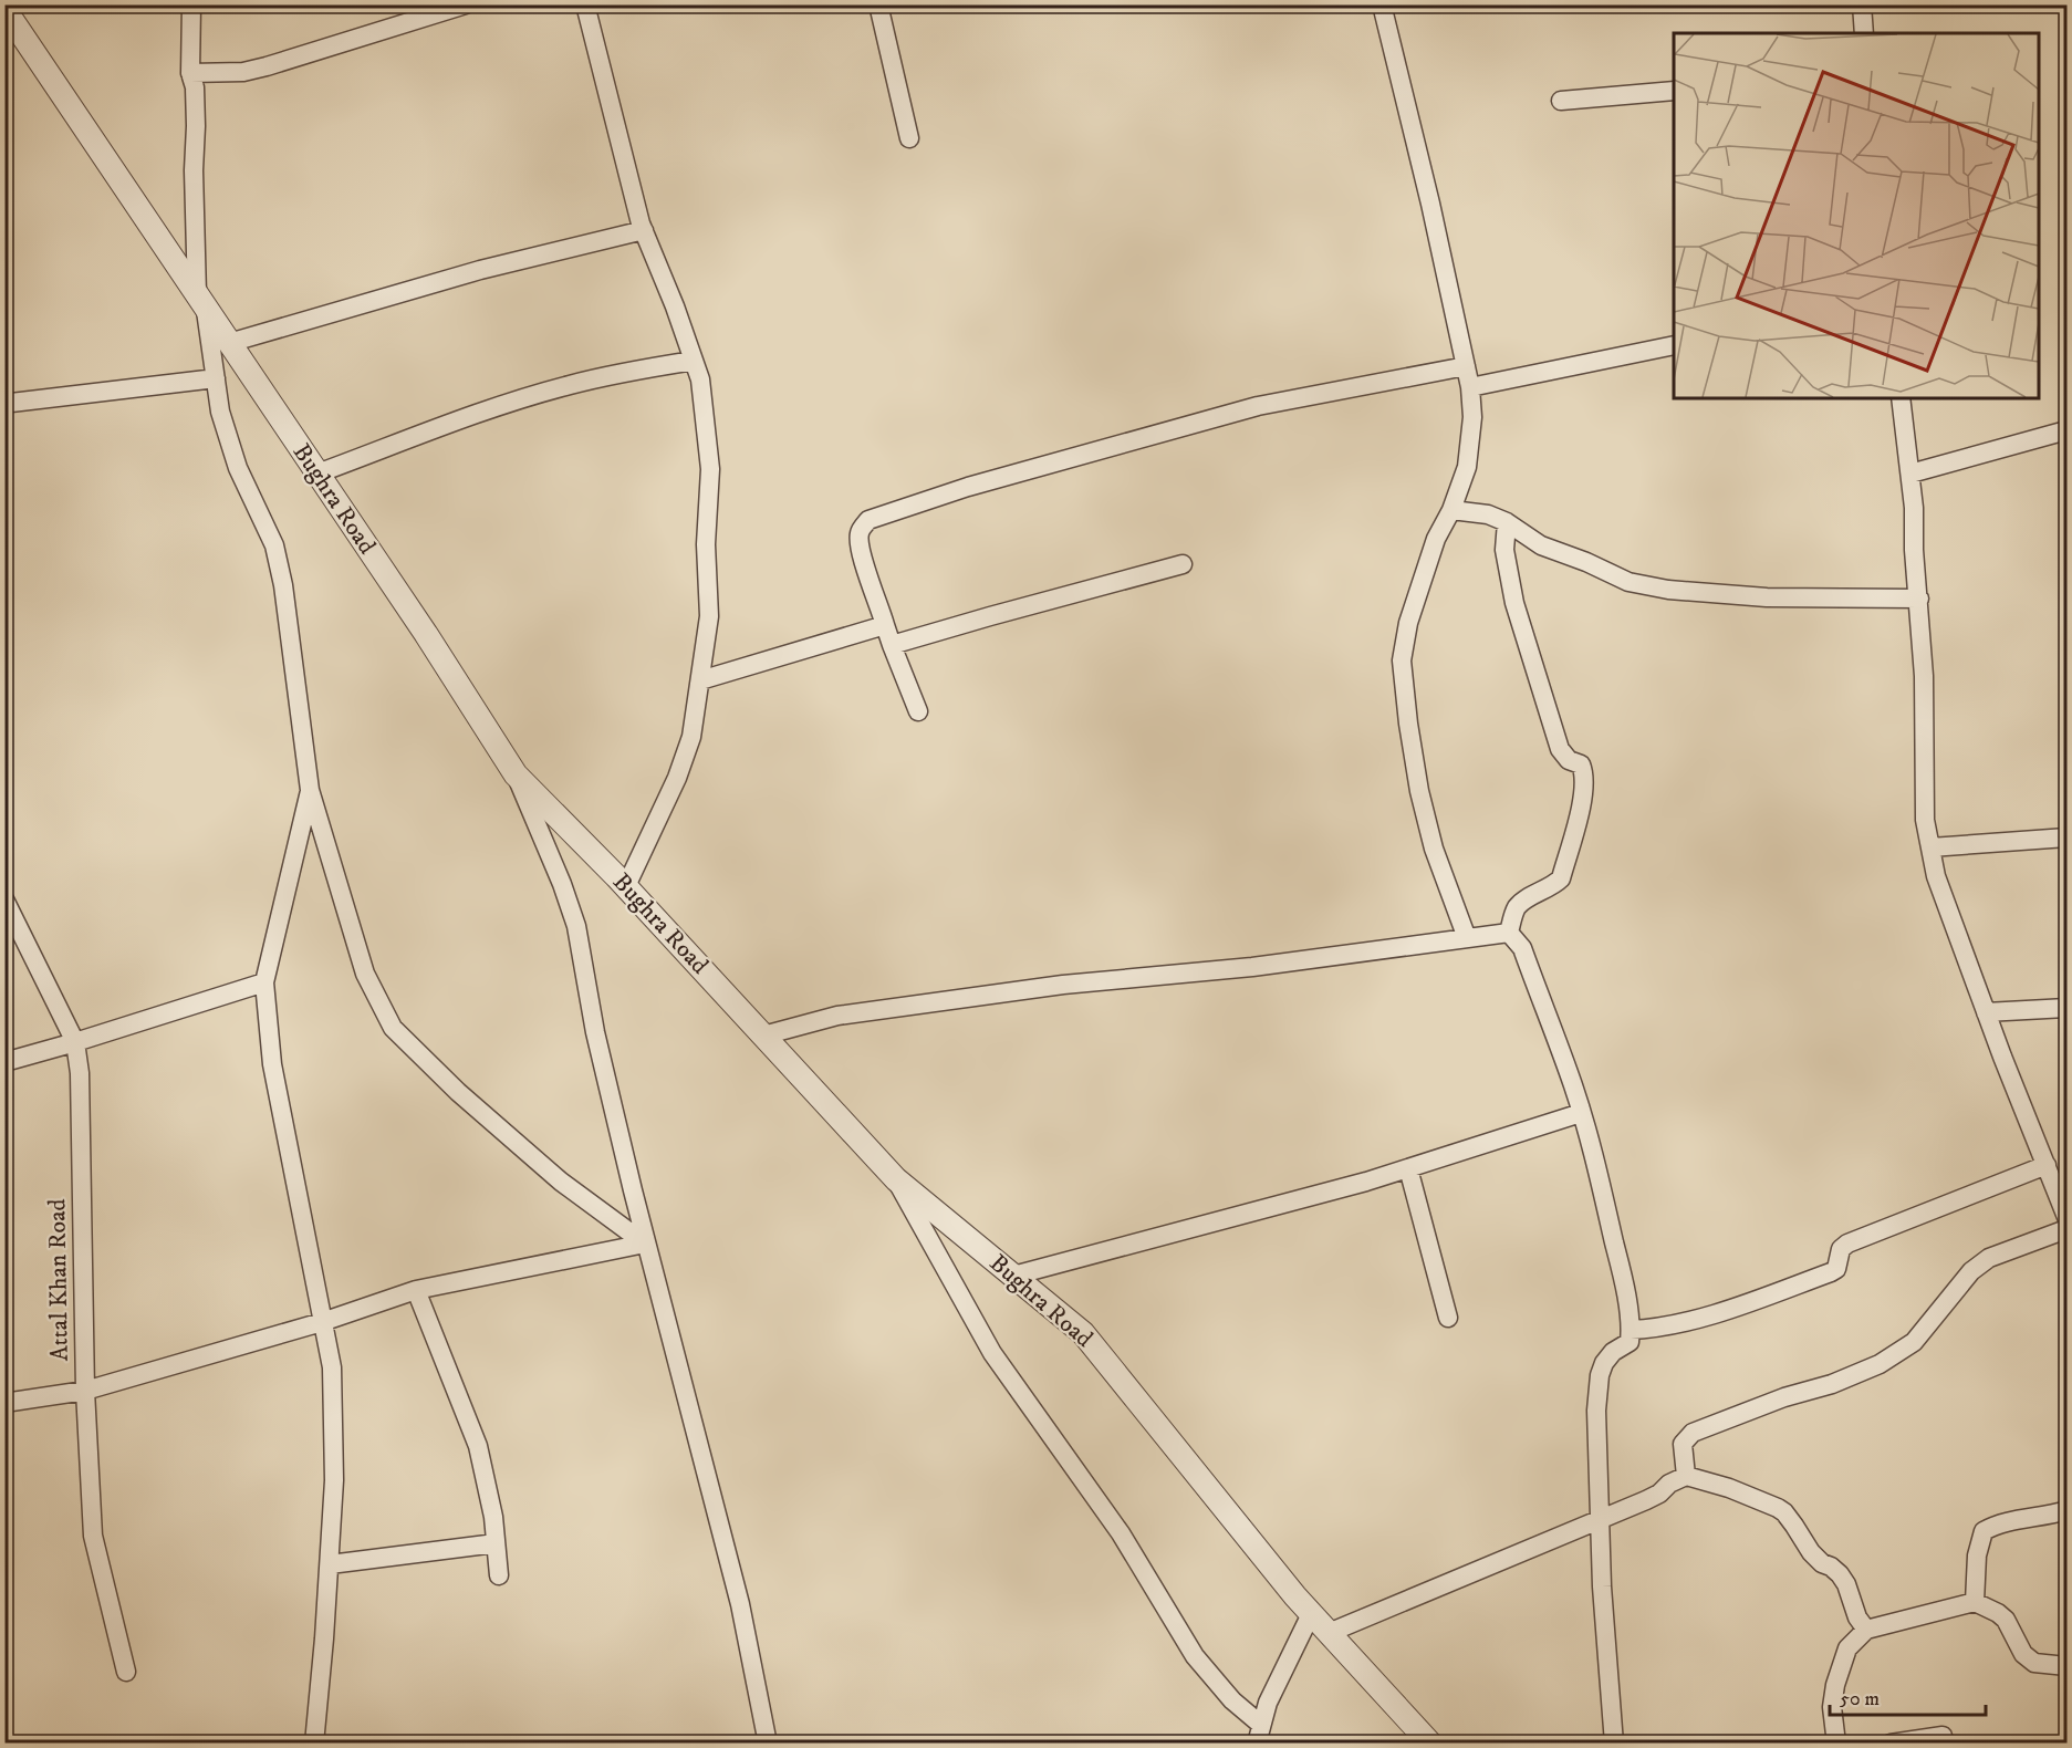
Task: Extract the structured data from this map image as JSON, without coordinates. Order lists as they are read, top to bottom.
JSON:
{
  "streets": {
    "street": ["Bughra Road", "Attal Khan Road"]
  },
  "scale_bar": "50 m"
}
